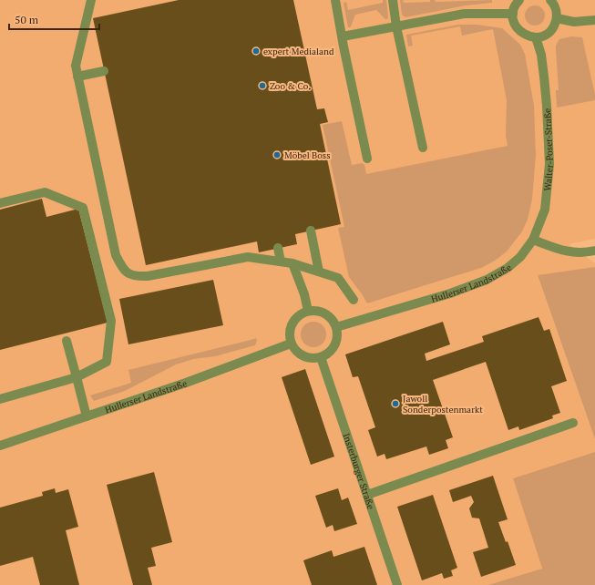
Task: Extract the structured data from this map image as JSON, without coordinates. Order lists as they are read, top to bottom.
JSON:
{
  "streets": {
    "street": ["Walter-Poser-Straße", "Hullerser Landstraße", "Insterburger Straße"]
  },
  "crossings": [
    ["Walter-Poser-Straße", "Hullerser Landstraße"],
    ["Hullerser Landstraße", "Insterburger Straße"]
  ],
  "places": [
    "expert Medialand",
    "Zoo & Co.",
    "Möbel Boss",
    "Jawoll Sonderpostenmarkt"
  ],
  "scale_bar": "50 m"
}
